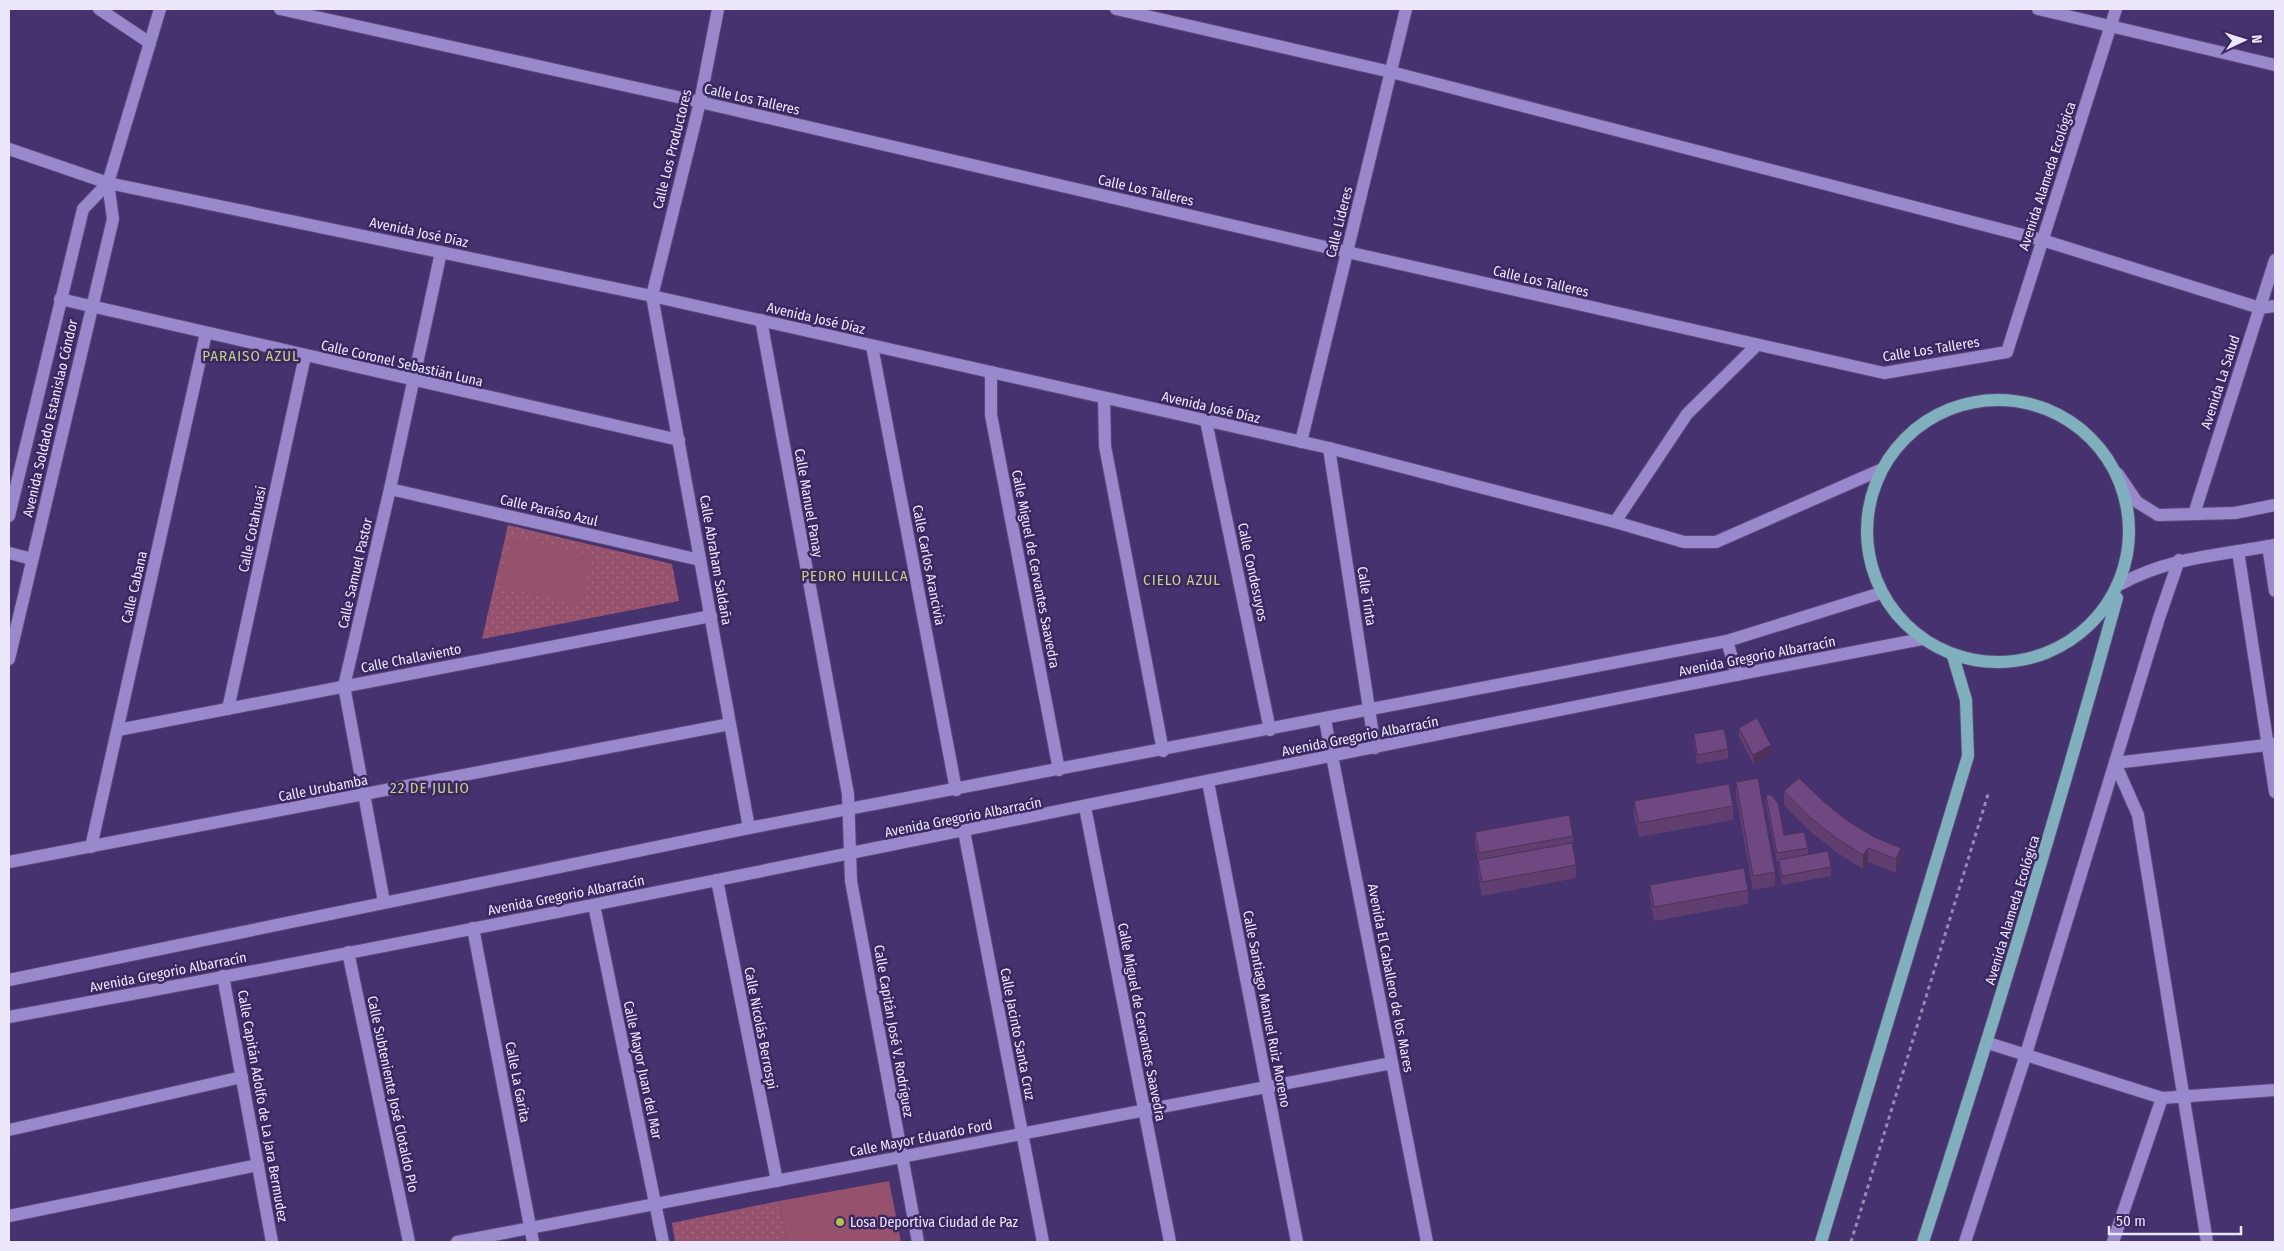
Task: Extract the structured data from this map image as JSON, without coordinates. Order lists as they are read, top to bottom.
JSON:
{
  "streets": {
    "main road": ["Avenida Alameda Ecológica"],
    "street": [
      "Calle Los Talleres",
      "Calle Los Productores",
      "Calle Líderes",
      "Avenida José Díaz",
      "Calle Coronel Sebastián Luna",
      "Avenida La Salud",
      "Avenida Soldado Estanislao Cóndor",
      "Calle Manuel Panay",
      "Calle Paraíso Azul",
      "Calle Cotahuasi",
      "Calle Abraham Saldaña",
      "Calle Carlos Arancivia",
      "Calle Miguel de Cervantes Saavedra",
      "Calle Condesuyos",
      "Calle Samuel Pastor",
      "Calle Cabana",
      "Calle Tinta",
      "Avenida Gregorio Albarracín",
      "Calle Challaviento",
      "Calle Urubamba",
      "Avenida El Caballero de los Mares",
      "Calle Santiago Manuel Ruiz Moreno",
      "Calle Nicolás Berrospi",
      "Calle Capitán José V. Rodríguez",
      "Calle Jacinto Santa Cruz",
      "Calle Mayor Juan del Mar",
      "Calle La Garita",
      "Calle Subteniente José Clotaldo Plo",
      "Calle Capitán Adolfo de La Jara Bermudez",
      "Calle Mayor Eduardo Ford"
    ]
  },
  "crossings": [
    ["Calle Los Talleres", "Calle Los Productores"],
    ["Calle Los Talleres", "Avenida Alameda Ecológica"],
    ["Calle Los Talleres", "Calle Líderes"],
    ["Calle Los Productores", "Avenida José Díaz"],
    ["Calle Los Productores", "Calle Abraham Saldaña"],
    ["Calle Líderes", "Avenida José Díaz"],
    ["Avenida José Díaz", "Avenida Soldado Estanislao Cóndor"],
    ["Avenida José Díaz", "Calle Manuel Panay"],
    ["Avenida José Díaz", "Calle Abraham Saldaña"],
    ["Avenida José Díaz", "Calle Carlos Arancivia"],
    ["Avenida José Díaz", "Calle Miguel de Cervantes Saavedra"],
    ["Avenida José Díaz", "Calle Condesuyos"],
    ["Avenida José Díaz", "Calle Samuel Pastor"],
    ["Avenida José Díaz", "Calle Tinta"],
    ["Calle Coronel Sebastián Luna", "Avenida Soldado Estanislao Cóndor"],
    ["Calle Coronel Sebastián Luna", "Calle Cotahuasi"],
    ["Calle Coronel Sebastián Luna", "Calle Abraham Saldaña"],
    ["Calle Coronel Sebastián Luna", "Calle Samuel Pastor"],
    ["Calle Coronel Sebastián Luna", "Calle Cabana"],
    ["Calle Manuel Panay", "Avenida Gregorio Albarracín"],
    ["Calle Manuel Panay", "Calle Capitán José V. Rodríguez"],
    ["Calle Paraíso Azul", "Calle Abraham Saldaña"],
    ["Calle Paraíso Azul", "Calle Samuel Pastor"],
    ["Calle Cotahuasi", "Calle Challaviento"],
    ["Calle Abraham Saldaña", "Avenida Gregorio Albarracín"],
    ["Calle Abraham Saldaña", "Calle Challaviento"],
    ["Calle Abraham Saldaña", "Calle Urubamba"],
    ["Calle Carlos Arancivia", "Avenida Gregorio Albarracín"],
    ["Calle Miguel de Cervantes Saavedra", "Avenida Gregorio Albarracín"],
    ["Calle Miguel de Cervantes Saavedra", "Calle Mayor Eduardo Ford"],
    ["Calle Condesuyos", "Avenida Gregorio Albarracín"],
    ["Calle Samuel Pastor", "Avenida Gregorio Albarracín"],
    ["Calle Samuel Pastor", "Calle Challaviento"],
    ["Calle Samuel Pastor", "Calle Urubamba"],
    ["Calle Cabana", "Calle Challaviento"],
    ["Calle Cabana", "Calle Urubamba"],
    ["Calle Tinta", "Avenida Gregorio Albarracín"],
    ["Avenida Gregorio Albarracín", "Avenida El Caballero de los Mares"],
    ["Avenida Gregorio Albarracín", "Calle Santiago Manuel Ruiz Moreno"],
    ["Avenida Gregorio Albarracín", "Calle Nicolás Berrospi"],
    ["Avenida Gregorio Albarracín", "Calle Capitán José V. Rodríguez"],
    ["Avenida Gregorio Albarracín", "Calle Jacinto Santa Cruz"],
    ["Avenida Gregorio Albarracín", "Calle Mayor Juan del Mar"],
    ["Avenida Gregorio Albarracín", "Calle La Garita"],
    ["Avenida Gregorio Albarracín", "Calle Subteniente José Clotaldo Plo"],
    ["Avenida Gregorio Albarracín", "Calle Capitán Adolfo de La Jara Bermudez"],
    ["Avenida El Caballero de los Mares", "Calle Mayor Eduardo Ford"],
    ["Calle Santiago Manuel Ruiz Moreno", "Calle Mayor Eduardo Ford"],
    ["Calle Nicolás Berrospi", "Calle Mayor Eduardo Ford"],
    ["Calle Capitán José V. Rodríguez", "Calle Mayor Eduardo Ford"],
    ["Calle Jacinto Santa Cruz", "Calle Mayor Eduardo Ford"],
    ["Calle Mayor Juan del Mar", "Calle Mayor Eduardo Ford"],
    ["Calle La Garita", "Calle Mayor Eduardo Ford"]
  ],
  "districts": [
    "PARAISO AZUL",
    "PEDRO HUILLCA",
    "CIELO AZUL",
    "22 DE JULIO"
  ],
  "places": ["Losa Deportiva Ciudad de Paz"],
  "scale_bar": "50 m",
  "north": "right"
}
